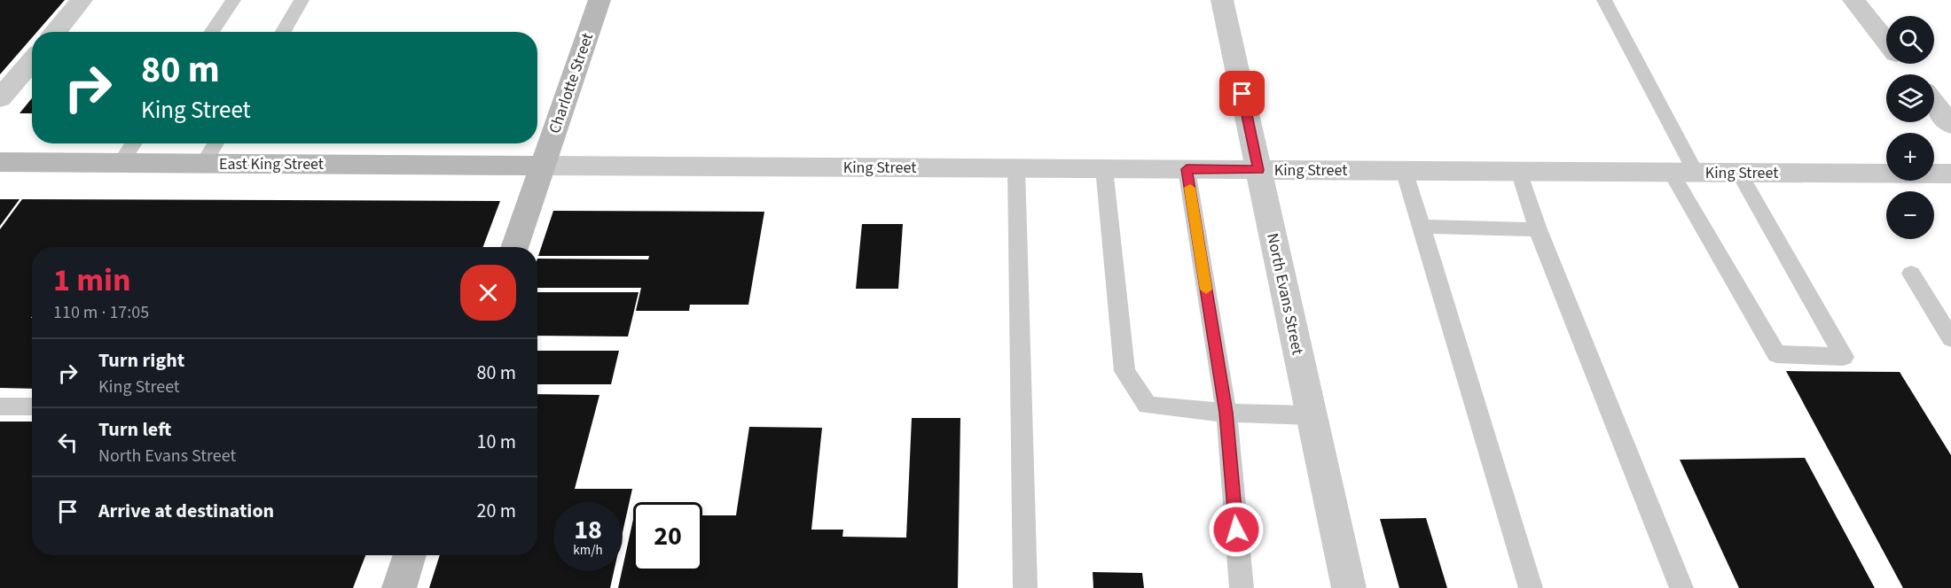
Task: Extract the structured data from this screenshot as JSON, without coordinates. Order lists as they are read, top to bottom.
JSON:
{
  "streets": {
    "main road": ["Charlotte Street", "East King Street"],
    "street": ["King Street", "North Evans Street"]
  },
  "crossings": [
    ["Charlotte Street", "East King Street"],
    ["Charlotte Street", "King Street"],
    ["East King Street", "King Street"],
    ["King Street", "North Evans Street"]
  ],
  "page": {
    "map_buttons": ["+", "−"],
    "turn": ["80 m", "King Street"],
    "heading": ["1 min", "110 m · 17:05"],
    "list": [
      {
        "name": "Turn right",
        "note": "King Street",
        "value": "80 m"
      },
      {
        "name": "Turn left",
        "note": "North Evans Street",
        "value": "10 m"
      },
      {
        "name": "Arrive at destination",
        "value": "20 m"
      }
    ],
    "speed": "18 km/h",
    "limit": "20"
  }
}
